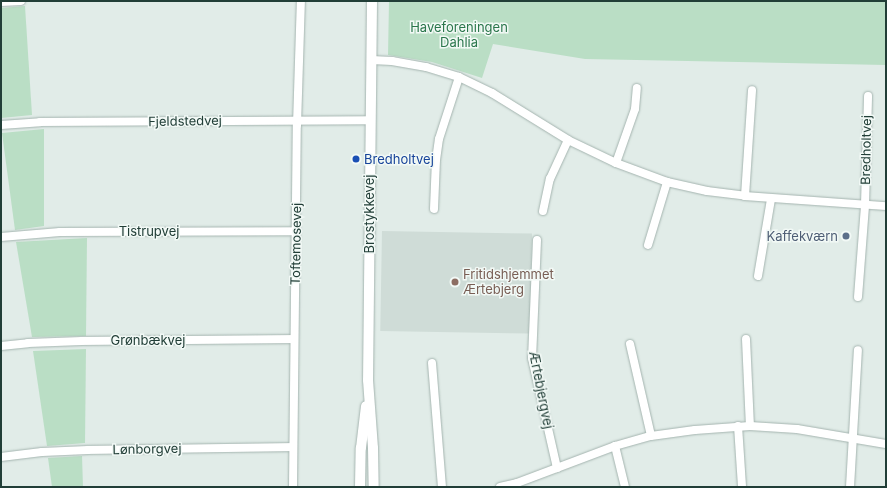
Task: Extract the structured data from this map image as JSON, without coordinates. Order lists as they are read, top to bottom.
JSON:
{
  "streets": {
    "street": [
      "Fjeldstedvej",
      "Bredholtvej",
      "Brostykkevej",
      "Tistrupvej",
      "Toftemosevej",
      "Grønbækvej",
      "Ærtebjergvej",
      "Lønborgvej"
    ]
  },
  "crossings": [
    ["Fjeldstedvej", "Brostykkevej"],
    ["Fjeldstedvej", "Toftemosevej"],
    ["Bredholtvej", "Brostykkevej"],
    ["Tistrupvej", "Toftemosevej"],
    ["Toftemosevej", "Grønbækvej"],
    ["Toftemosevej", "Lønborgvej"]
  ],
  "parks": ["Haveforeningen Dahlia"],
  "places": ["Bredholtvej", "Kaffekværn", "Fritidshjemmet Ærtebjerg"]
}
